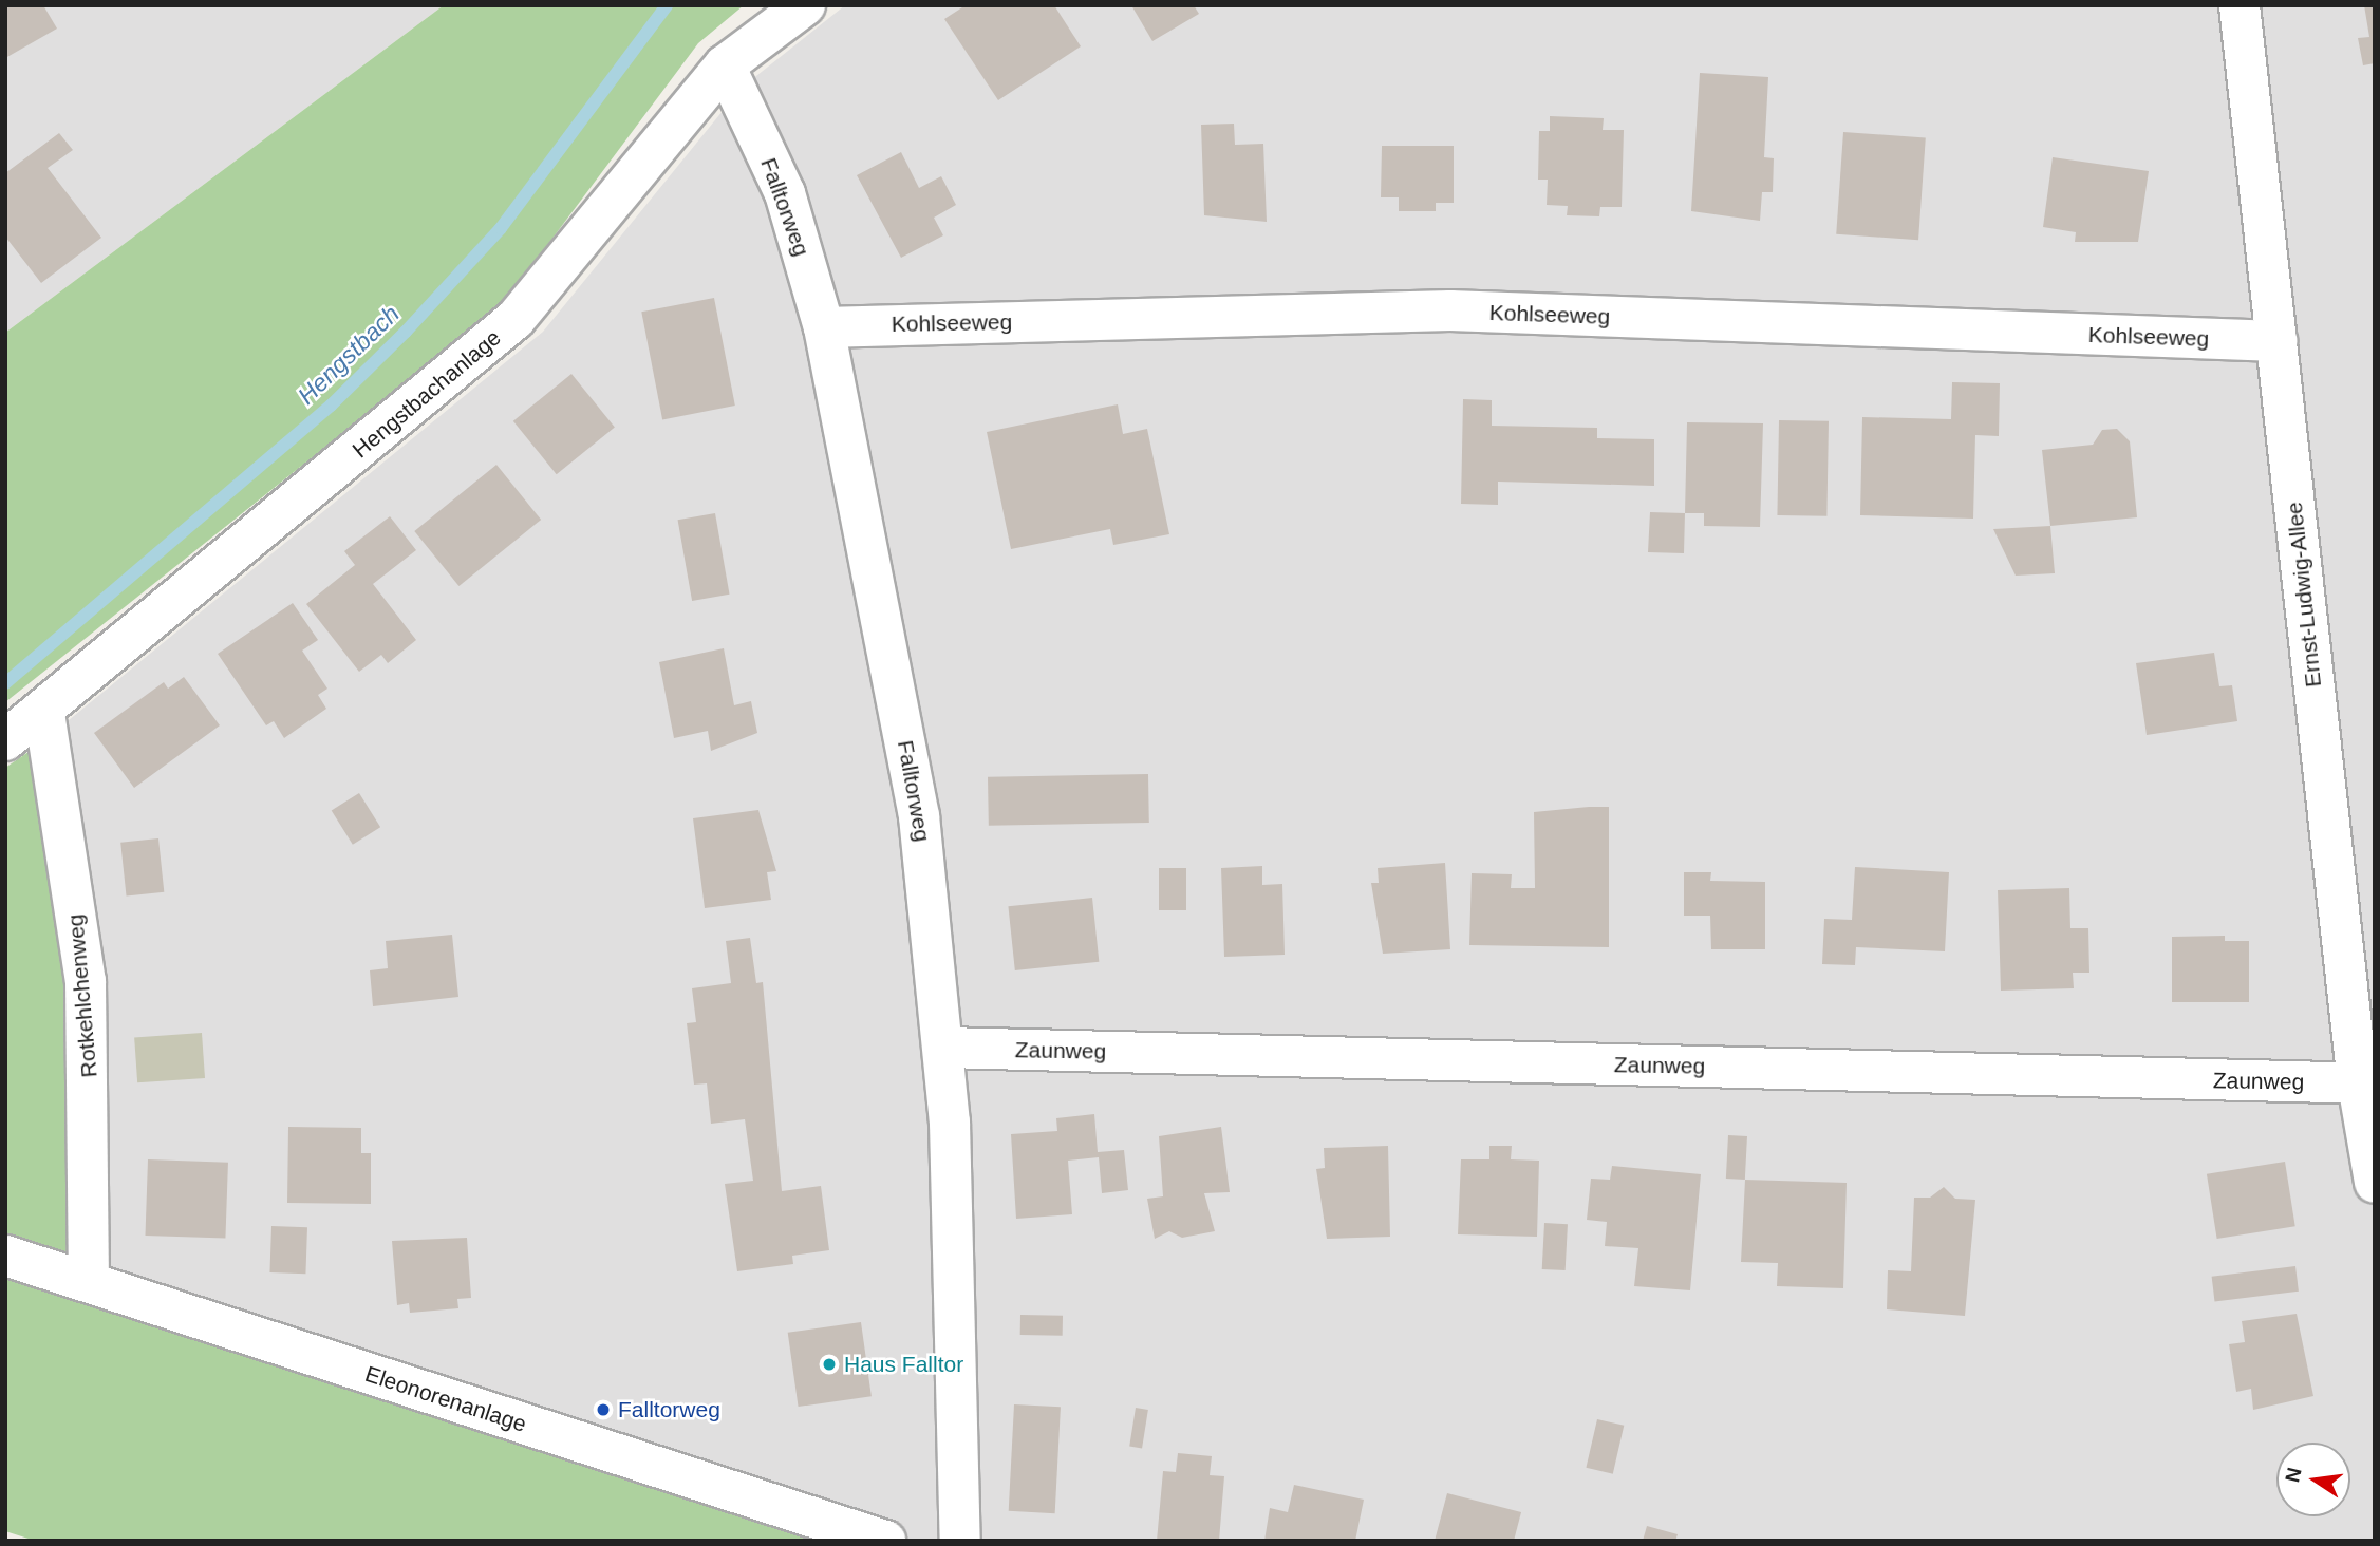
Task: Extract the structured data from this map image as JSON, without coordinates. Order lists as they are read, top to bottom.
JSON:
{
  "streets": {
    "street": [
      "Falltorweg",
      "Kohlseeweg",
      "Hengstbachanlage",
      "Ernst-Ludwig-Allee",
      "Rotkehlchenweg",
      "Zaunweg",
      "Eleonorenanlage"
    ]
  },
  "crossings": [
    ["Falltorweg", "Kohlseeweg"],
    ["Falltorweg", "Hengstbachanlage"],
    ["Falltorweg", "Zaunweg"],
    ["Kohlseeweg", "Ernst-Ludwig-Allee"],
    ["Hengstbachanlage", "Rotkehlchenweg"],
    ["Ernst-Ludwig-Allee", "Zaunweg"],
    ["Rotkehlchenweg", "Eleonorenanlage"]
  ],
  "water": ["Hengstbach"],
  "places": ["Haus Falltor", "Falltorweg"],
  "north": "left"
}
